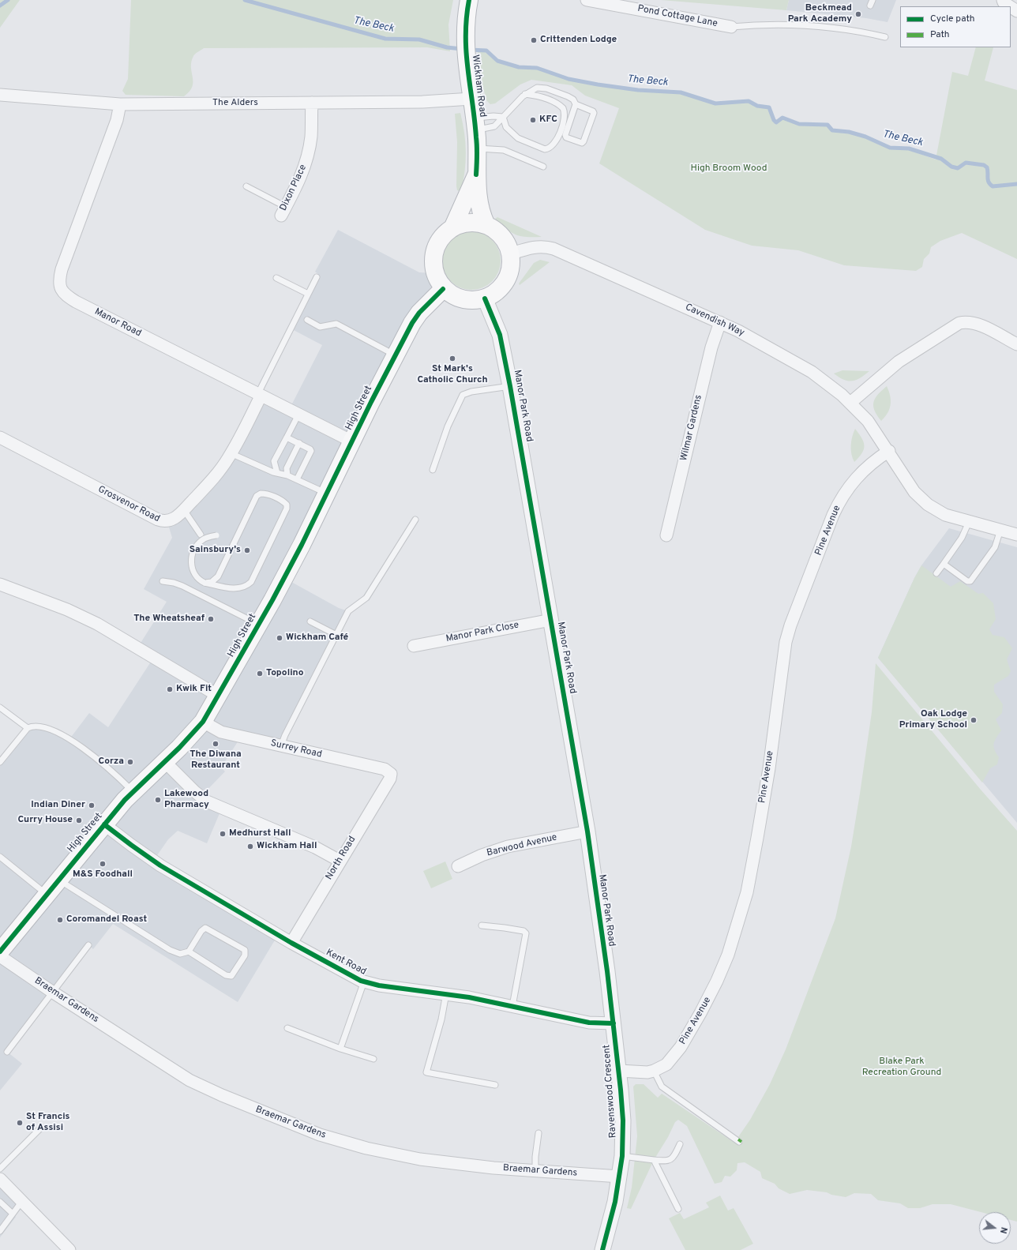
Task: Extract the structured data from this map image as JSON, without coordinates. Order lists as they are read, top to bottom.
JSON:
{
  "streets": {
    "highway": ["Wickham Road", "High Street"],
    "street": [
      "Pond Cottage Lane",
      "The Alders",
      "Dixon Place",
      "Cavendish Way",
      "Manor Road",
      "Manor Park Road",
      "Wilmar Gardens",
      "Grosvenor Road",
      "Pine Avenue",
      "Manor Park Close",
      "Surrey Road",
      "Barwood Avenue",
      "North Road",
      "Kent Road",
      "Braemar Gardens",
      "Ravenswood Crescent"
    ]
  },
  "crossings": [
    ["Wickham Road", "The Alders"],
    ["Wickham Road", "Cavendish Way"],
    ["Wickham Road", "Manor Park Road"],
    ["Wickham Road", "High Street"],
    ["The Alders", "Dixon Place"],
    ["The Alders", "Manor Road"],
    ["Cavendish Way", "Manor Park Road"],
    ["Cavendish Way", "High Street"],
    ["Cavendish Way", "Wilmar Gardens"],
    ["Cavendish Way", "Pine Avenue"],
    ["Manor Road", "High Street"],
    ["Manor Road", "Grosvenor Road"],
    ["Manor Park Road", "High Street"],
    ["Manor Park Road", "Manor Park Close"],
    ["Manor Park Road", "Barwood Avenue"],
    ["Manor Park Road", "Kent Road"],
    ["Manor Park Road", "Ravenswood Crescent"],
    ["High Street", "Surrey Road"],
    ["High Street", "Kent Road"],
    ["Pine Avenue", "Ravenswood Crescent"],
    ["Surrey Road", "North Road"],
    ["North Road", "Kent Road"],
    ["Kent Road", "Ravenswood Crescent"],
    ["Braemar Gardens", "Ravenswood Crescent"]
  ],
  "water": ["The Beck"],
  "parks": ["High Broom Wood", "Blake Park Recreation Ground"],
  "places": [
    "Beckmead Park Academy",
    "Crittenden Lodge",
    "KFC",
    "St Mark's Catholic Church",
    "Sainsbury's",
    "The Wheatsheaf",
    "Wickham Café",
    "Topolino",
    "Kwik Fit",
    "Oak Lodge Primary School",
    "The Diwana Restaurant",
    "Corza",
    "Lakewood Pharmacy",
    "Indian Diner",
    "Curry House",
    "Medhurst Hall",
    "Wickham Hall",
    "M&S Foodhall",
    "Coromandel Roast",
    "St Francis of Assisi"
  ],
  "legend": ["Cycle path", "Path"],
  "north": "right"
}
